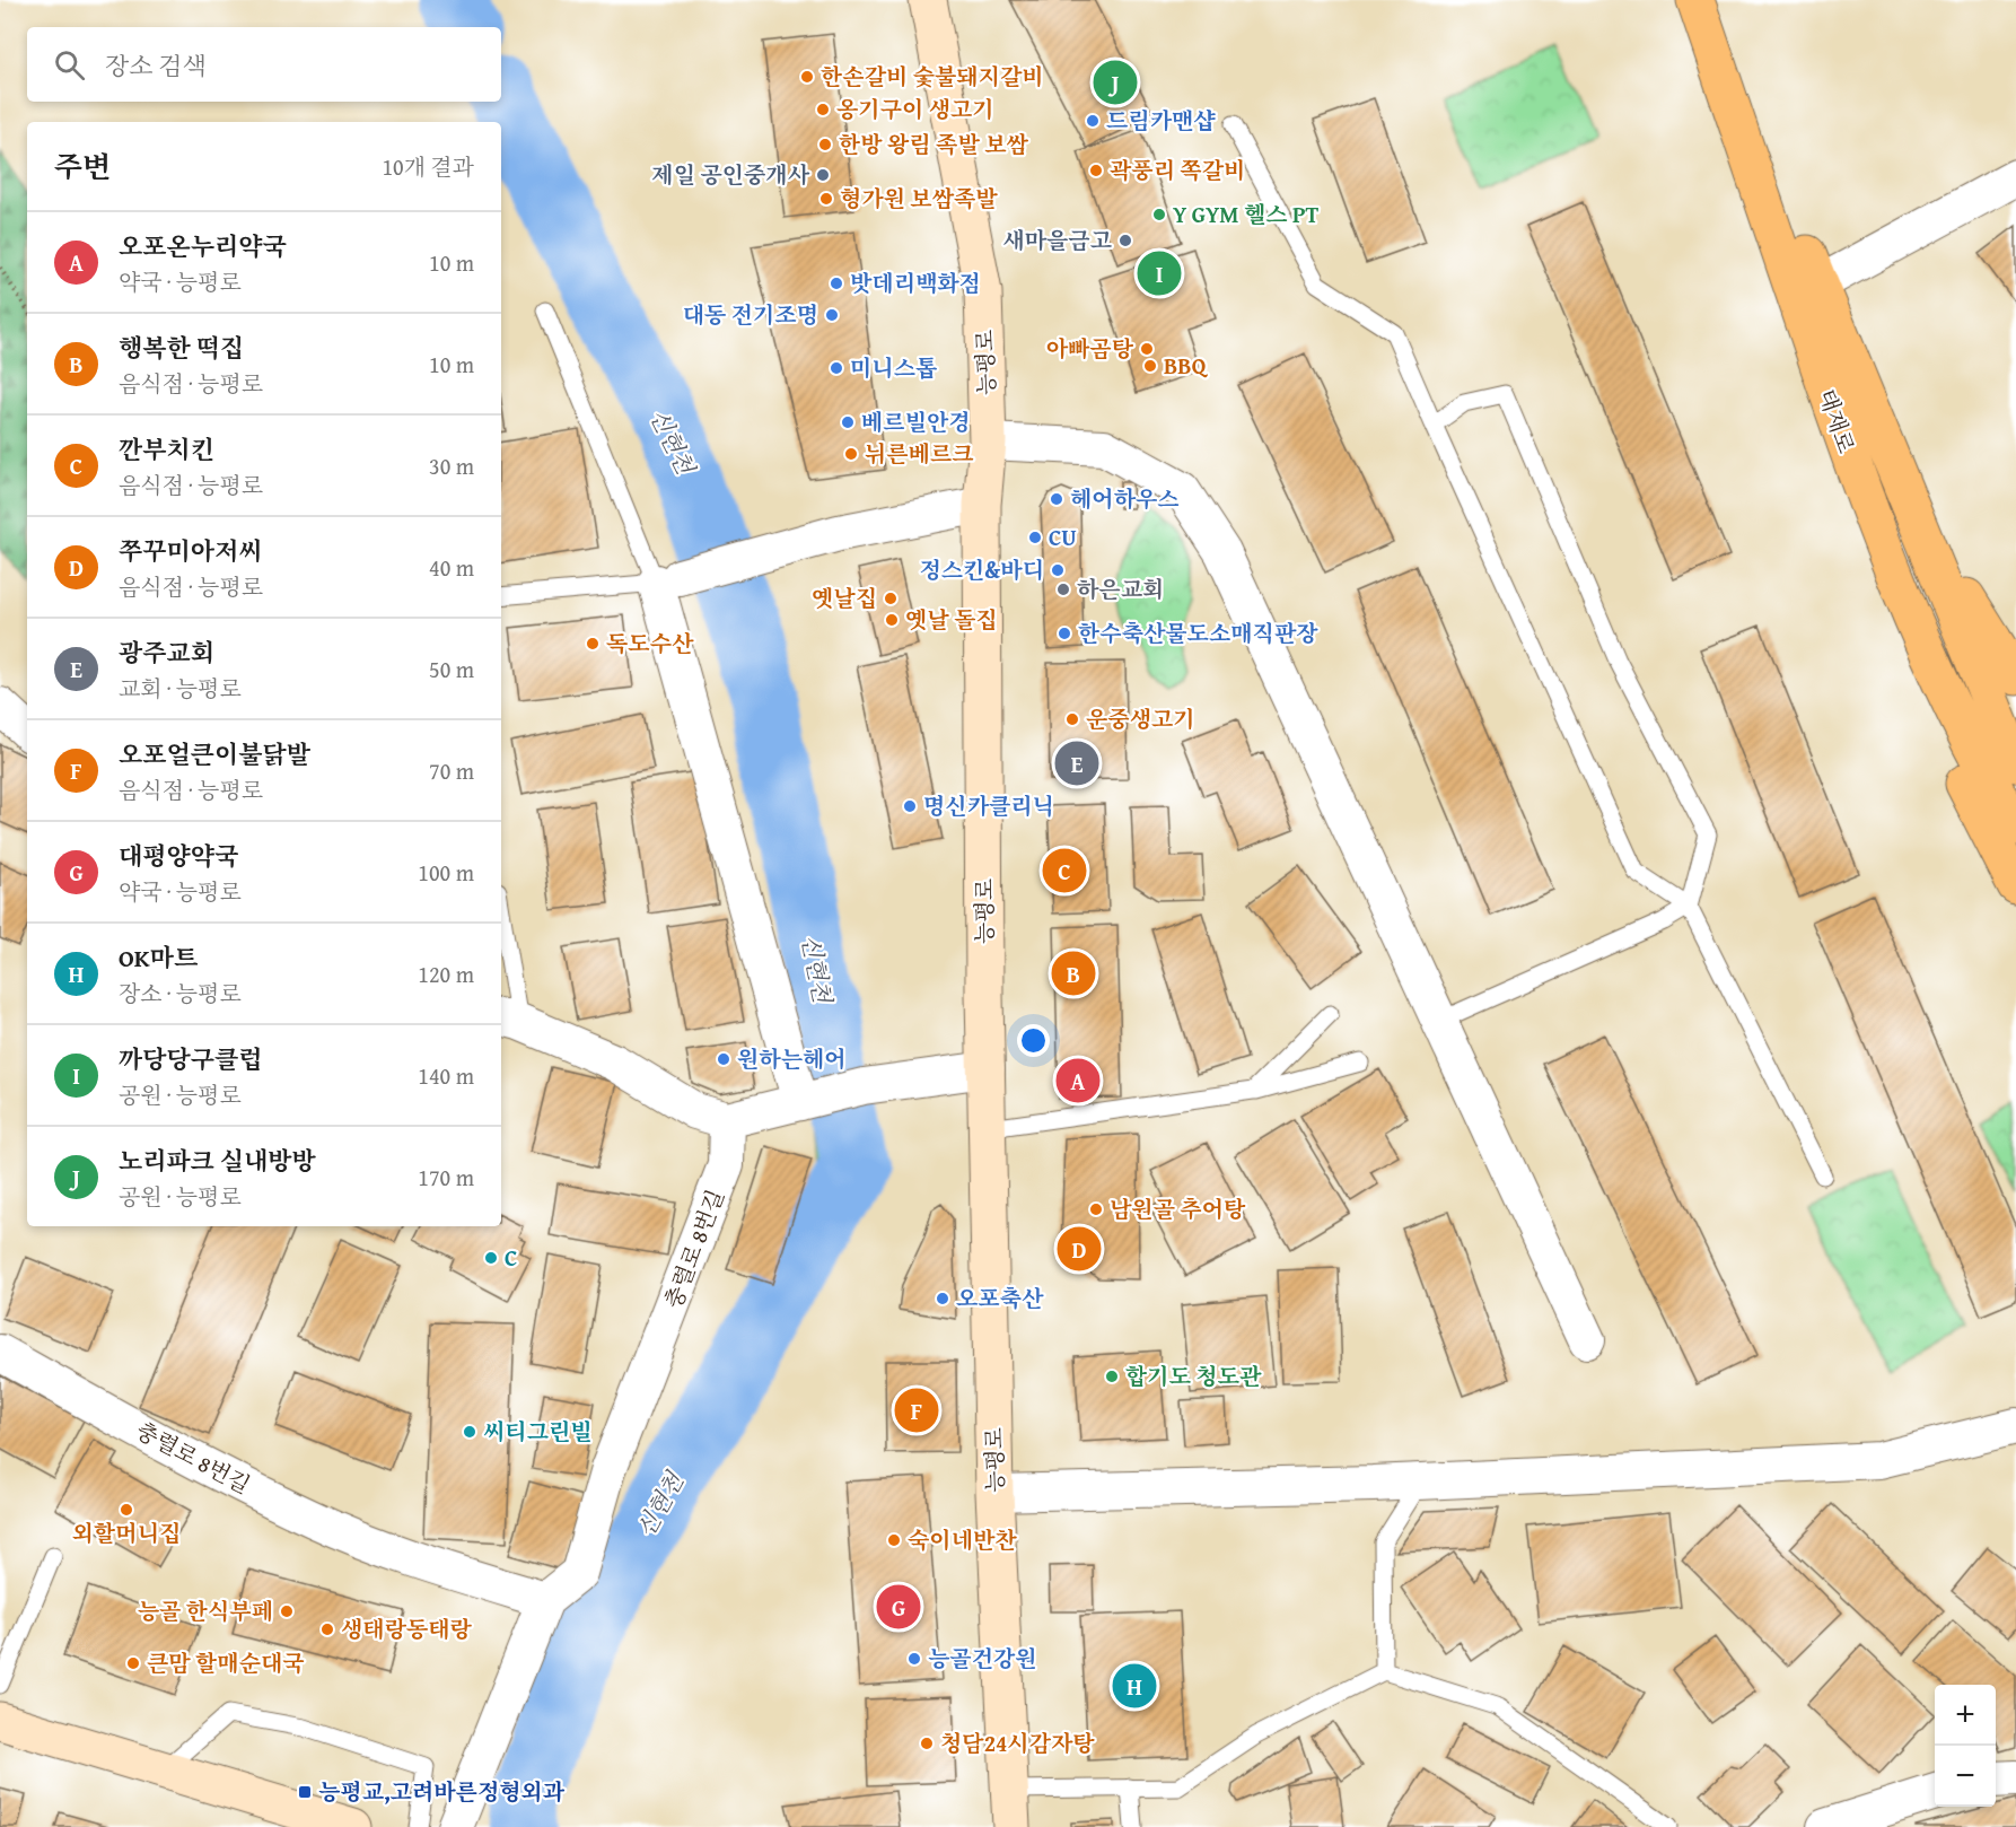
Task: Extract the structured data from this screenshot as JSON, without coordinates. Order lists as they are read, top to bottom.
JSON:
{
  "streets": {
    "highway": ["태재로"],
    "main road": ["능평로"],
    "street": ["충렬로 8번길"]
  },
  "water": ["신현천"],
  "places": {
    "other": [
      "한손갈비 숯불돼지갈비",
      "옹기구이 생고기",
      "드림카맨샵",
      "한방 왕림 족발 보쌈",
      "곽풍리 쪽갈비",
      "제일 공인중개사",
      "형가원 보쌈족발",
      "Y GYM 헬스 PT",
      "새마을금고",
      "밧데리백화점",
      "대동 전기조명",
      "아빠곰탕",
      "BBQ",
      "미니스톱",
      "베르빌안경",
      "뉘른베르크",
      "헤어하우스",
      "CU",
      "정스킨&바디",
      "하은교회",
      "옛날집",
      "옛날 돌집",
      "한수축산물도소매직판장",
      "독도수산",
      "운중생고기",
      "명신카클리닉",
      "원하는헤어",
      "남원골 추어탕",
      "C",
      "오포축산",
      "합기도 청도관",
      "씨티그린빌",
      "외할머니집",
      "숙이네반찬",
      "능골 한식부페",
      "생태랑동태랑",
      "능골건강원",
      "큰맘 할매순대국",
      "청담24시감자탕"
    ],
    "transit": ["능평교,고려바른정형외과"]
  },
  "page": {
    "search": "장소 검색",
    "pins": [
      "J",
      "I",
      "E",
      "C",
      "B",
      "A",
      "D",
      "F",
      "G",
      "H"
    ],
    "heading": ["주변", "10개 결과"],
    "list": [
      {
        "mark": "A",
        "name": "오포온누리약국",
        "note": "약국 · 능평로",
        "value": "10 m"
      },
      {
        "mark": "B",
        "name": "행복한 떡집",
        "note": "음식점 · 능평로",
        "value": "10 m"
      },
      {
        "mark": "C",
        "name": "깐부치킨",
        "note": "음식점 · 능평로",
        "value": "30 m"
      },
      {
        "mark": "D",
        "name": "쭈꾸미아저씨",
        "note": "음식점 · 능평로",
        "value": "40 m"
      },
      {
        "mark": "E",
        "name": "광주교회",
        "note": "교회 · 능평로",
        "value": "50 m"
      },
      {
        "mark": "F",
        "name": "오포얼큰이불닭발",
        "note": "음식점 · 능평로",
        "value": "70 m"
      },
      {
        "mark": "G",
        "name": "대평양약국",
        "note": "약국 · 능평로",
        "value": "100 m"
      },
      {
        "mark": "H",
        "name": "OK마트",
        "note": "장소 · 능평로",
        "value": "120 m"
      },
      {
        "mark": "I",
        "name": "까당당구클럽",
        "note": "공원 · 능평로",
        "value": "140 m"
      },
      {
        "mark": "J",
        "name": "노리파크 실내방방",
        "note": "공원 · 능평로",
        "value": "170 m"
      }
    ],
    "map_buttons": ["+", "−"]
  }
}
